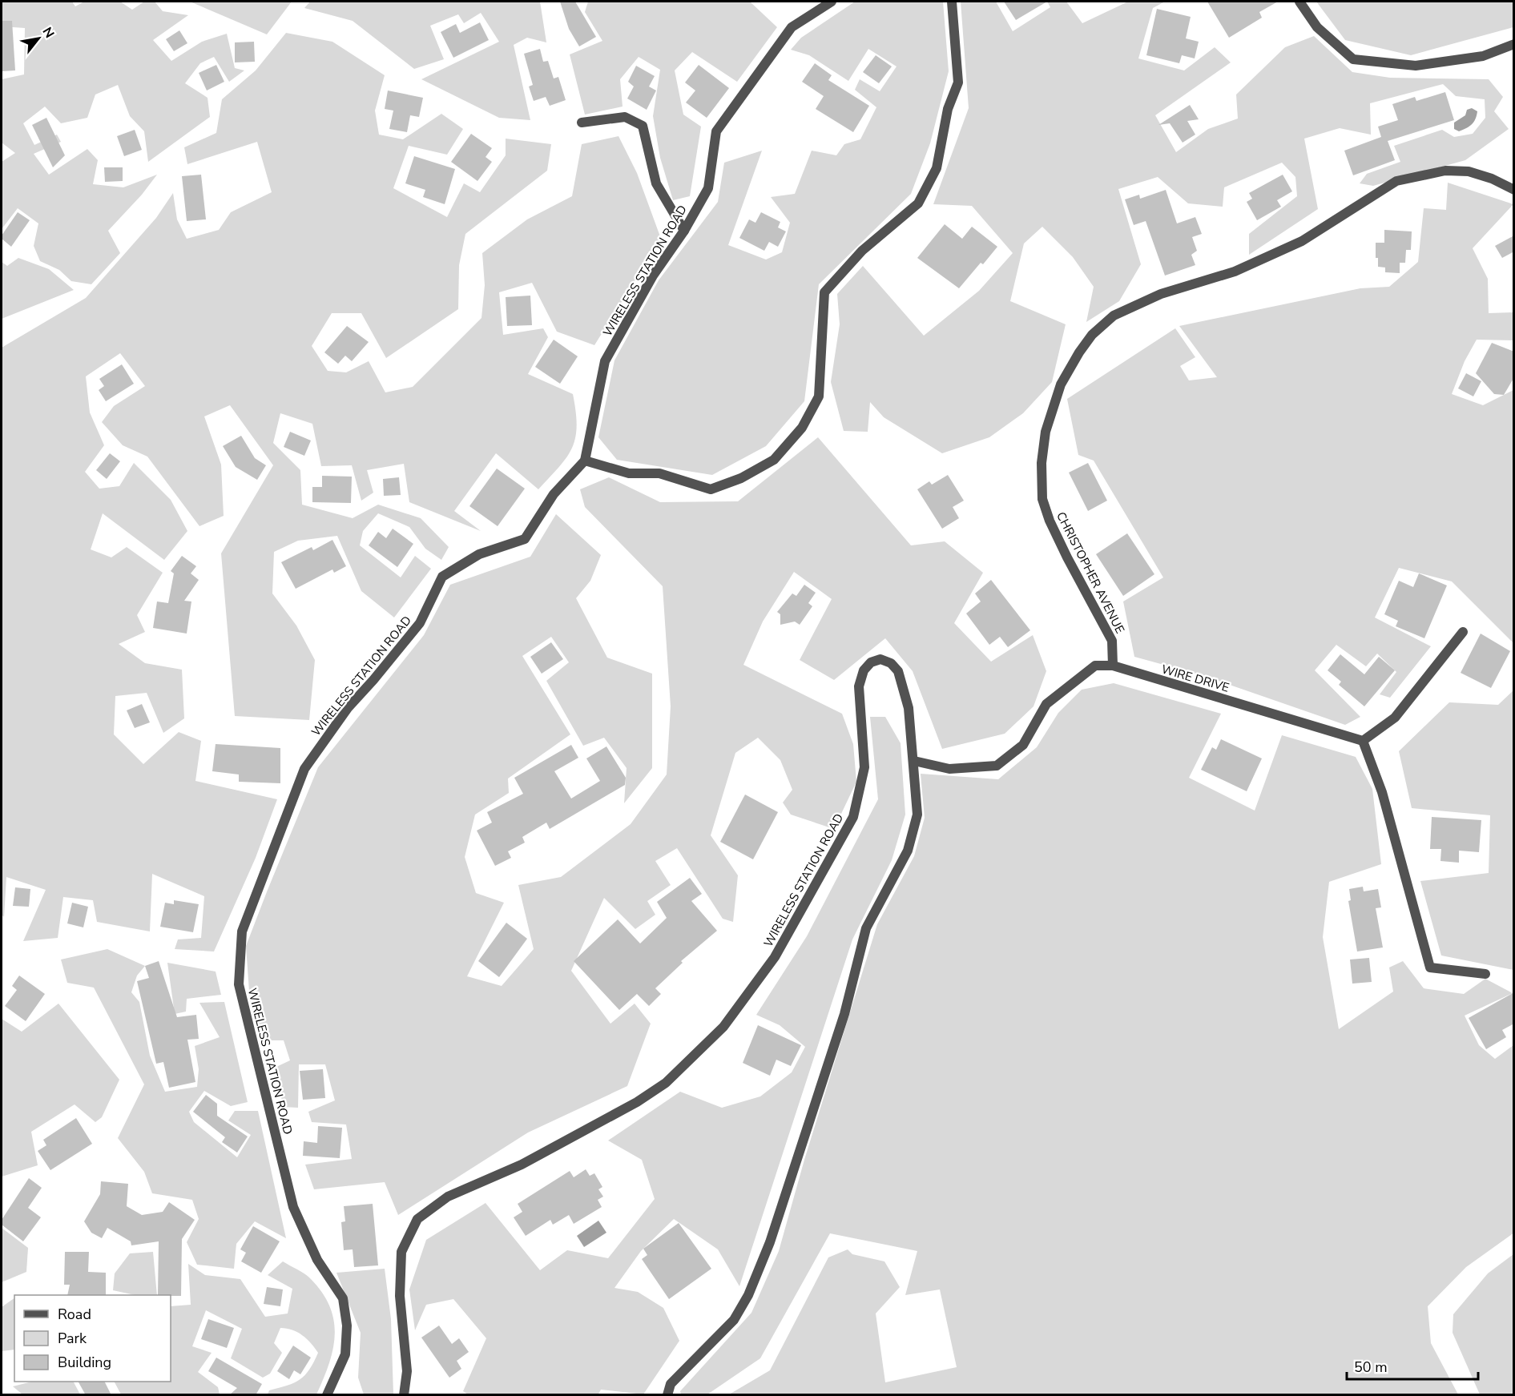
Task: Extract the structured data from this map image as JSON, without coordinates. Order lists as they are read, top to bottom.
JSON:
{
  "streets": {
    "street": ["WIRELESS STATION ROAD", "CHRISTOPHER AVENUE", "WIRE DRIVE"]
  },
  "crossings": [
    ["WIRELESS STATION ROAD", "WIRE DRIVE"],
    ["CHRISTOPHER AVENUE", "WIRE DRIVE"]
  ],
  "legend": ["Road", "Park", "Building"],
  "scale_bar": "50 m",
  "north": "top right"
}
